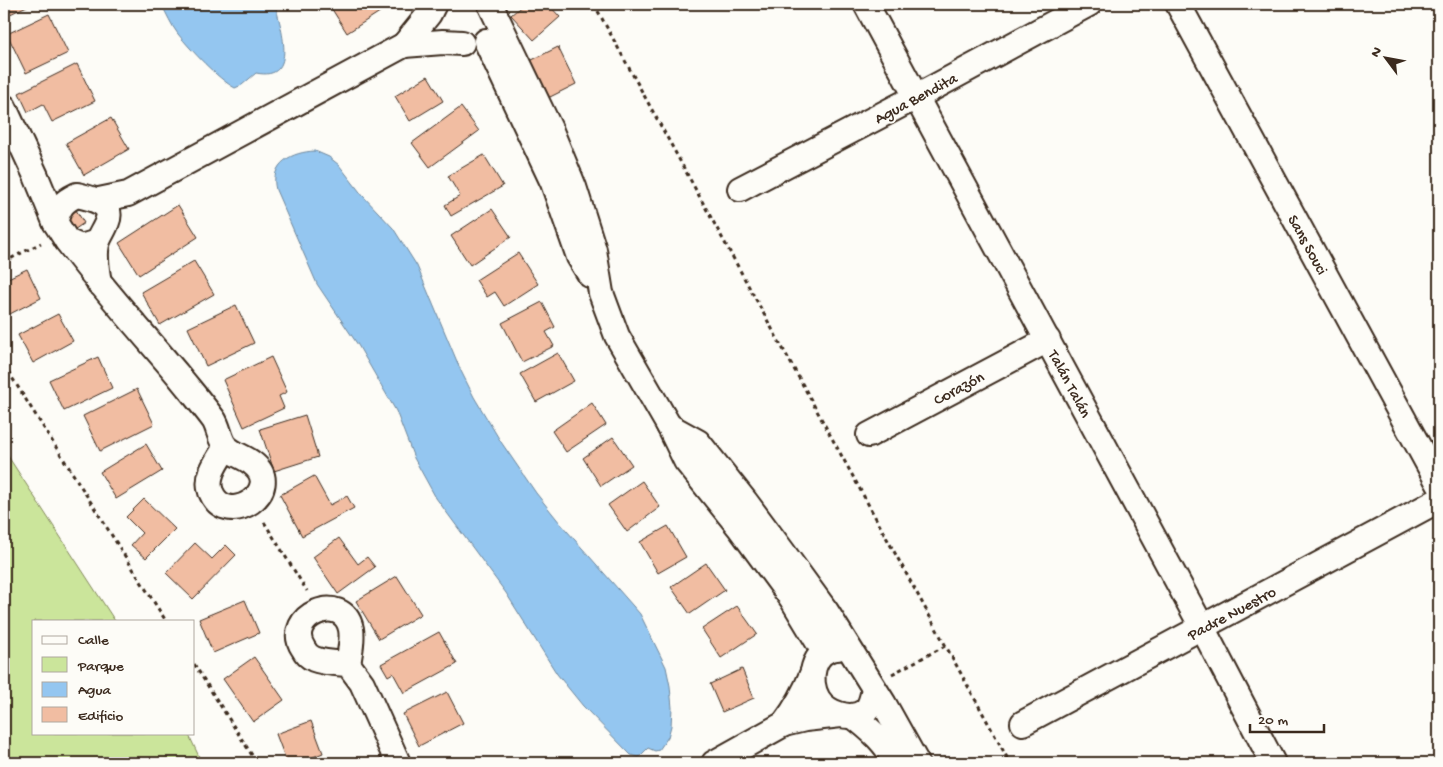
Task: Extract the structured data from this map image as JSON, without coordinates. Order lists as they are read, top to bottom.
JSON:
{
  "streets": {
    "street": [
      "Agua Bendita",
      "Sans Souci",
      "Talán Talán",
      "Corazón",
      "Padre Nuestro"
    ]
  },
  "crossings": [
    ["Agua Bendita", "Talán Talán"],
    ["Talán Talán", "Corazón"],
    ["Talán Talán", "Padre Nuestro"]
  ],
  "legend": [
    "Calle",
    "Parque",
    "Agua",
    "Edificio"
  ],
  "scale_bar": "20 m",
  "north": "top left"
}
